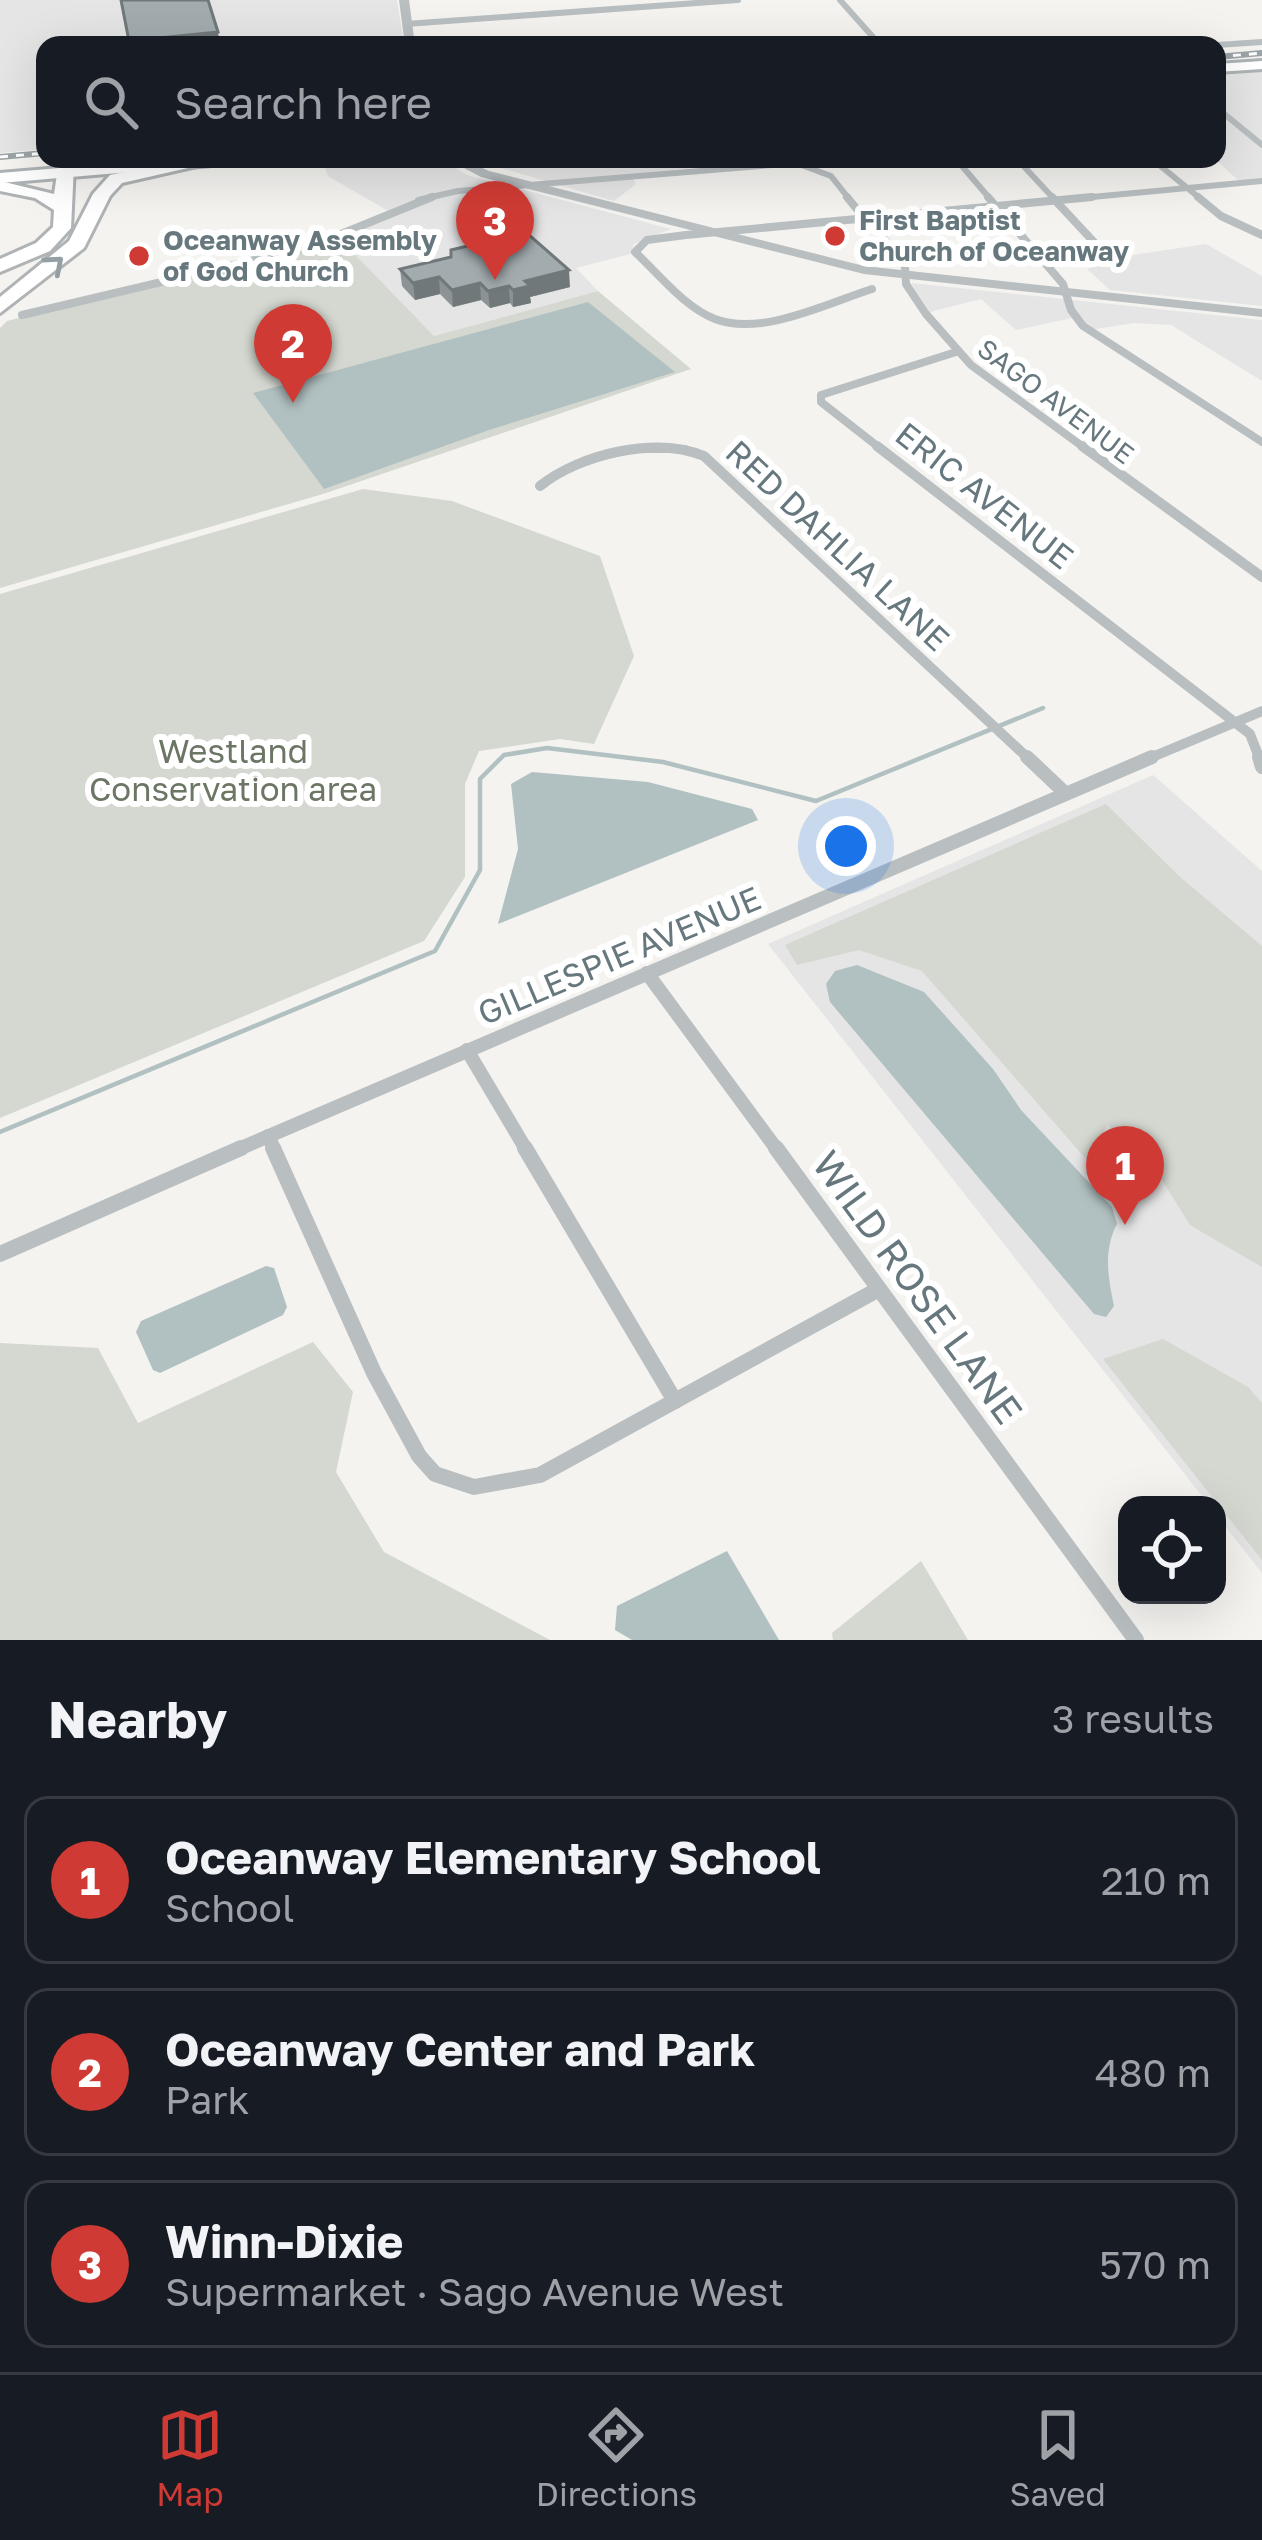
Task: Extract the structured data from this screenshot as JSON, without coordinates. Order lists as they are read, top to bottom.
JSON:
{
  "streets": {
    "street": [
      "SAGO AVENUE",
      "ERIC AVENUE",
      "RED DAHLIA LANE",
      "GILLESPIE AVENUE",
      "WILD ROSE LANE"
    ]
  },
  "crossings": [
    ["SAGO AVENUE", "ERIC AVENUE"],
    ["ERIC AVENUE", "GILLESPIE AVENUE"],
    ["RED DAHLIA LANE", "GILLESPIE AVENUE"],
    ["GILLESPIE AVENUE", "WILD ROSE LANE"]
  ],
  "parks": ["Westland Conservation area"],
  "places": ["First Baptist Church of Oceanway", "Oceanway Assembly of God Church"],
  "page": {
    "search": "Search here",
    "pins": ["3", "2", "1"],
    "heading": ["Nearby", "3 results"],
    "list": [
      {
        "mark": "1",
        "name": "Oceanway Elementary School",
        "note": "School",
        "value": "210 m"
      },
      {
        "mark": "2",
        "name": "Oceanway Center and Park",
        "note": "Park",
        "value": "480 m"
      },
      {
        "mark": "3",
        "name": "Winn-Dixie",
        "note": "Supermarket · Sago Avenue West",
        "value": "570 m"
      }
    ],
    "nav": ["Map", "Directions", "Saved"]
  }
}
